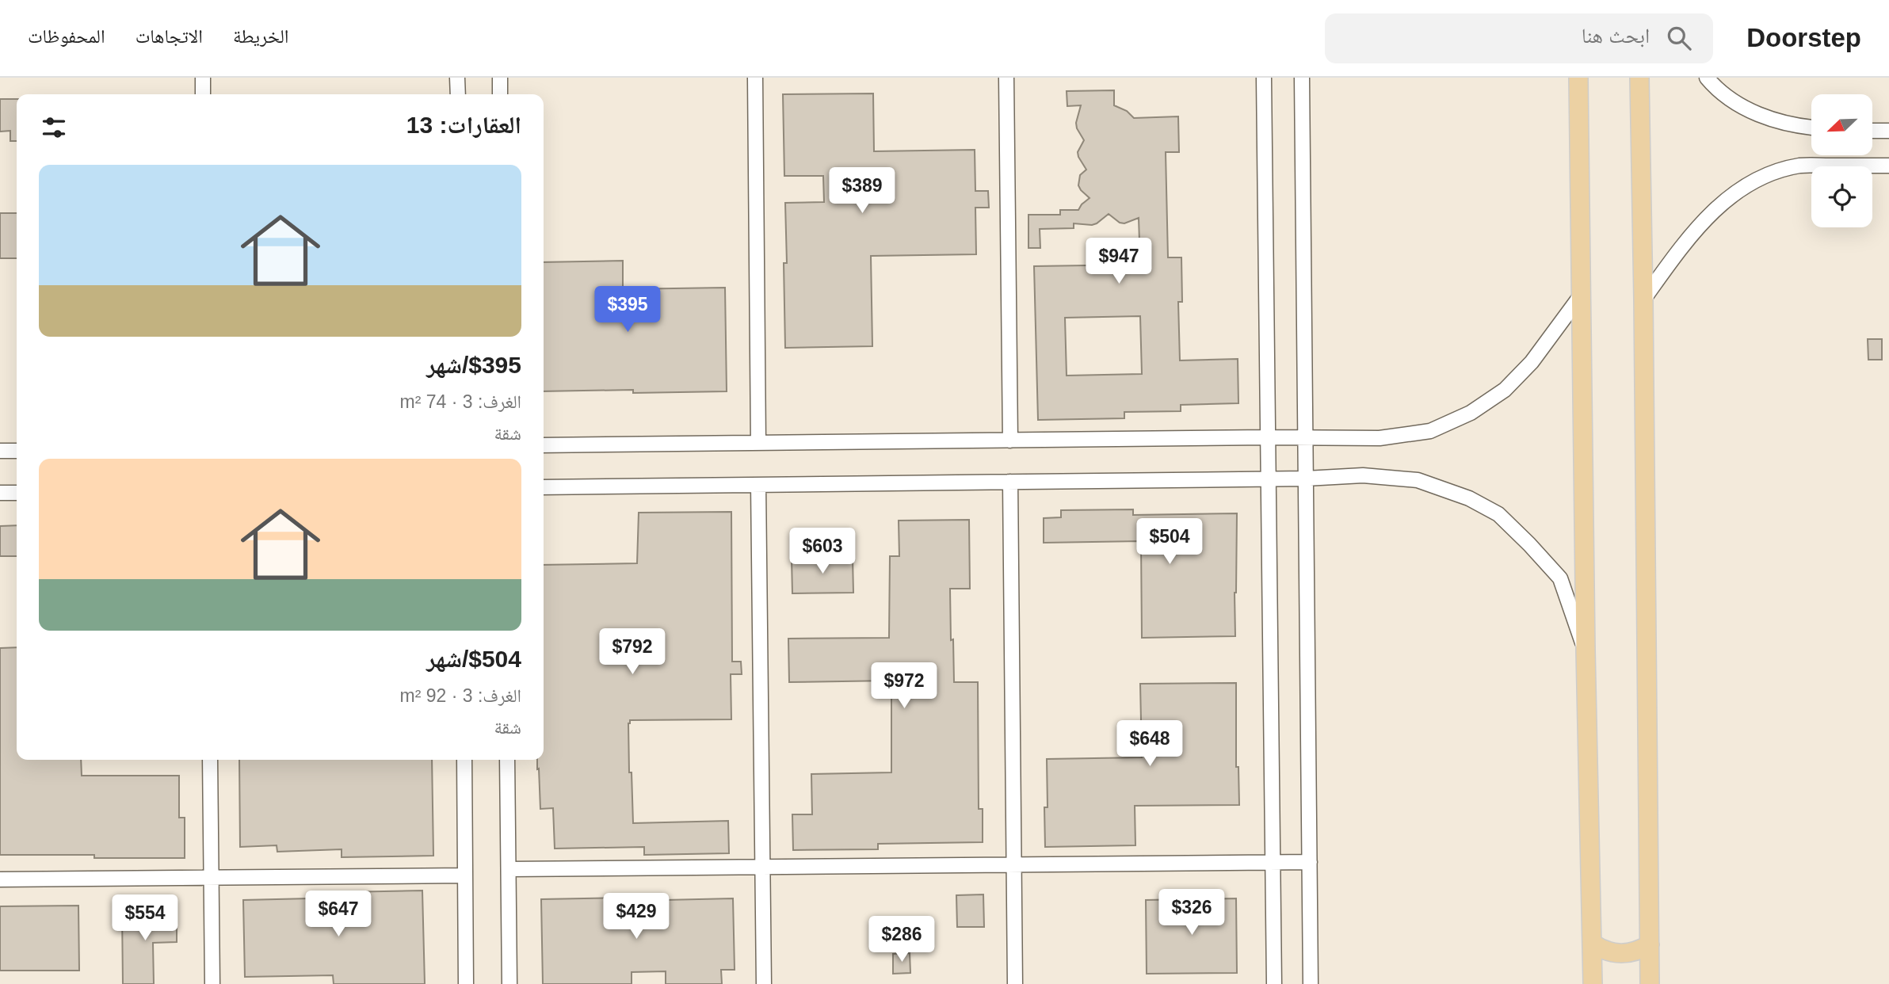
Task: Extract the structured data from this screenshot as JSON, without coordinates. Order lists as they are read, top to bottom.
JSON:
{
  "north": "bottom left",
  "page": {
    "header": "Doorstep",
    "search": "ابحث هنا",
    "nav": ["الخريطة", "الاتجاهات", "المحفوظات"],
    "heading": "العقارات: 13",
    "list": [
      {
        "name": "$395/شهر",
        "note": "الغرف: 3 · 74 m² · شقة"
      },
      {
        "name": "$504/شهر",
        "note": "الغرف: 3 · 92 m² · شقة"
      }
    ],
    "price": [
      "$389",
      "$947",
      "$395",
      "$504",
      "$603",
      "$792",
      "$972",
      "$648",
      "$326",
      "$647",
      "$429",
      "$554",
      "$286"
    ]
  }
}
